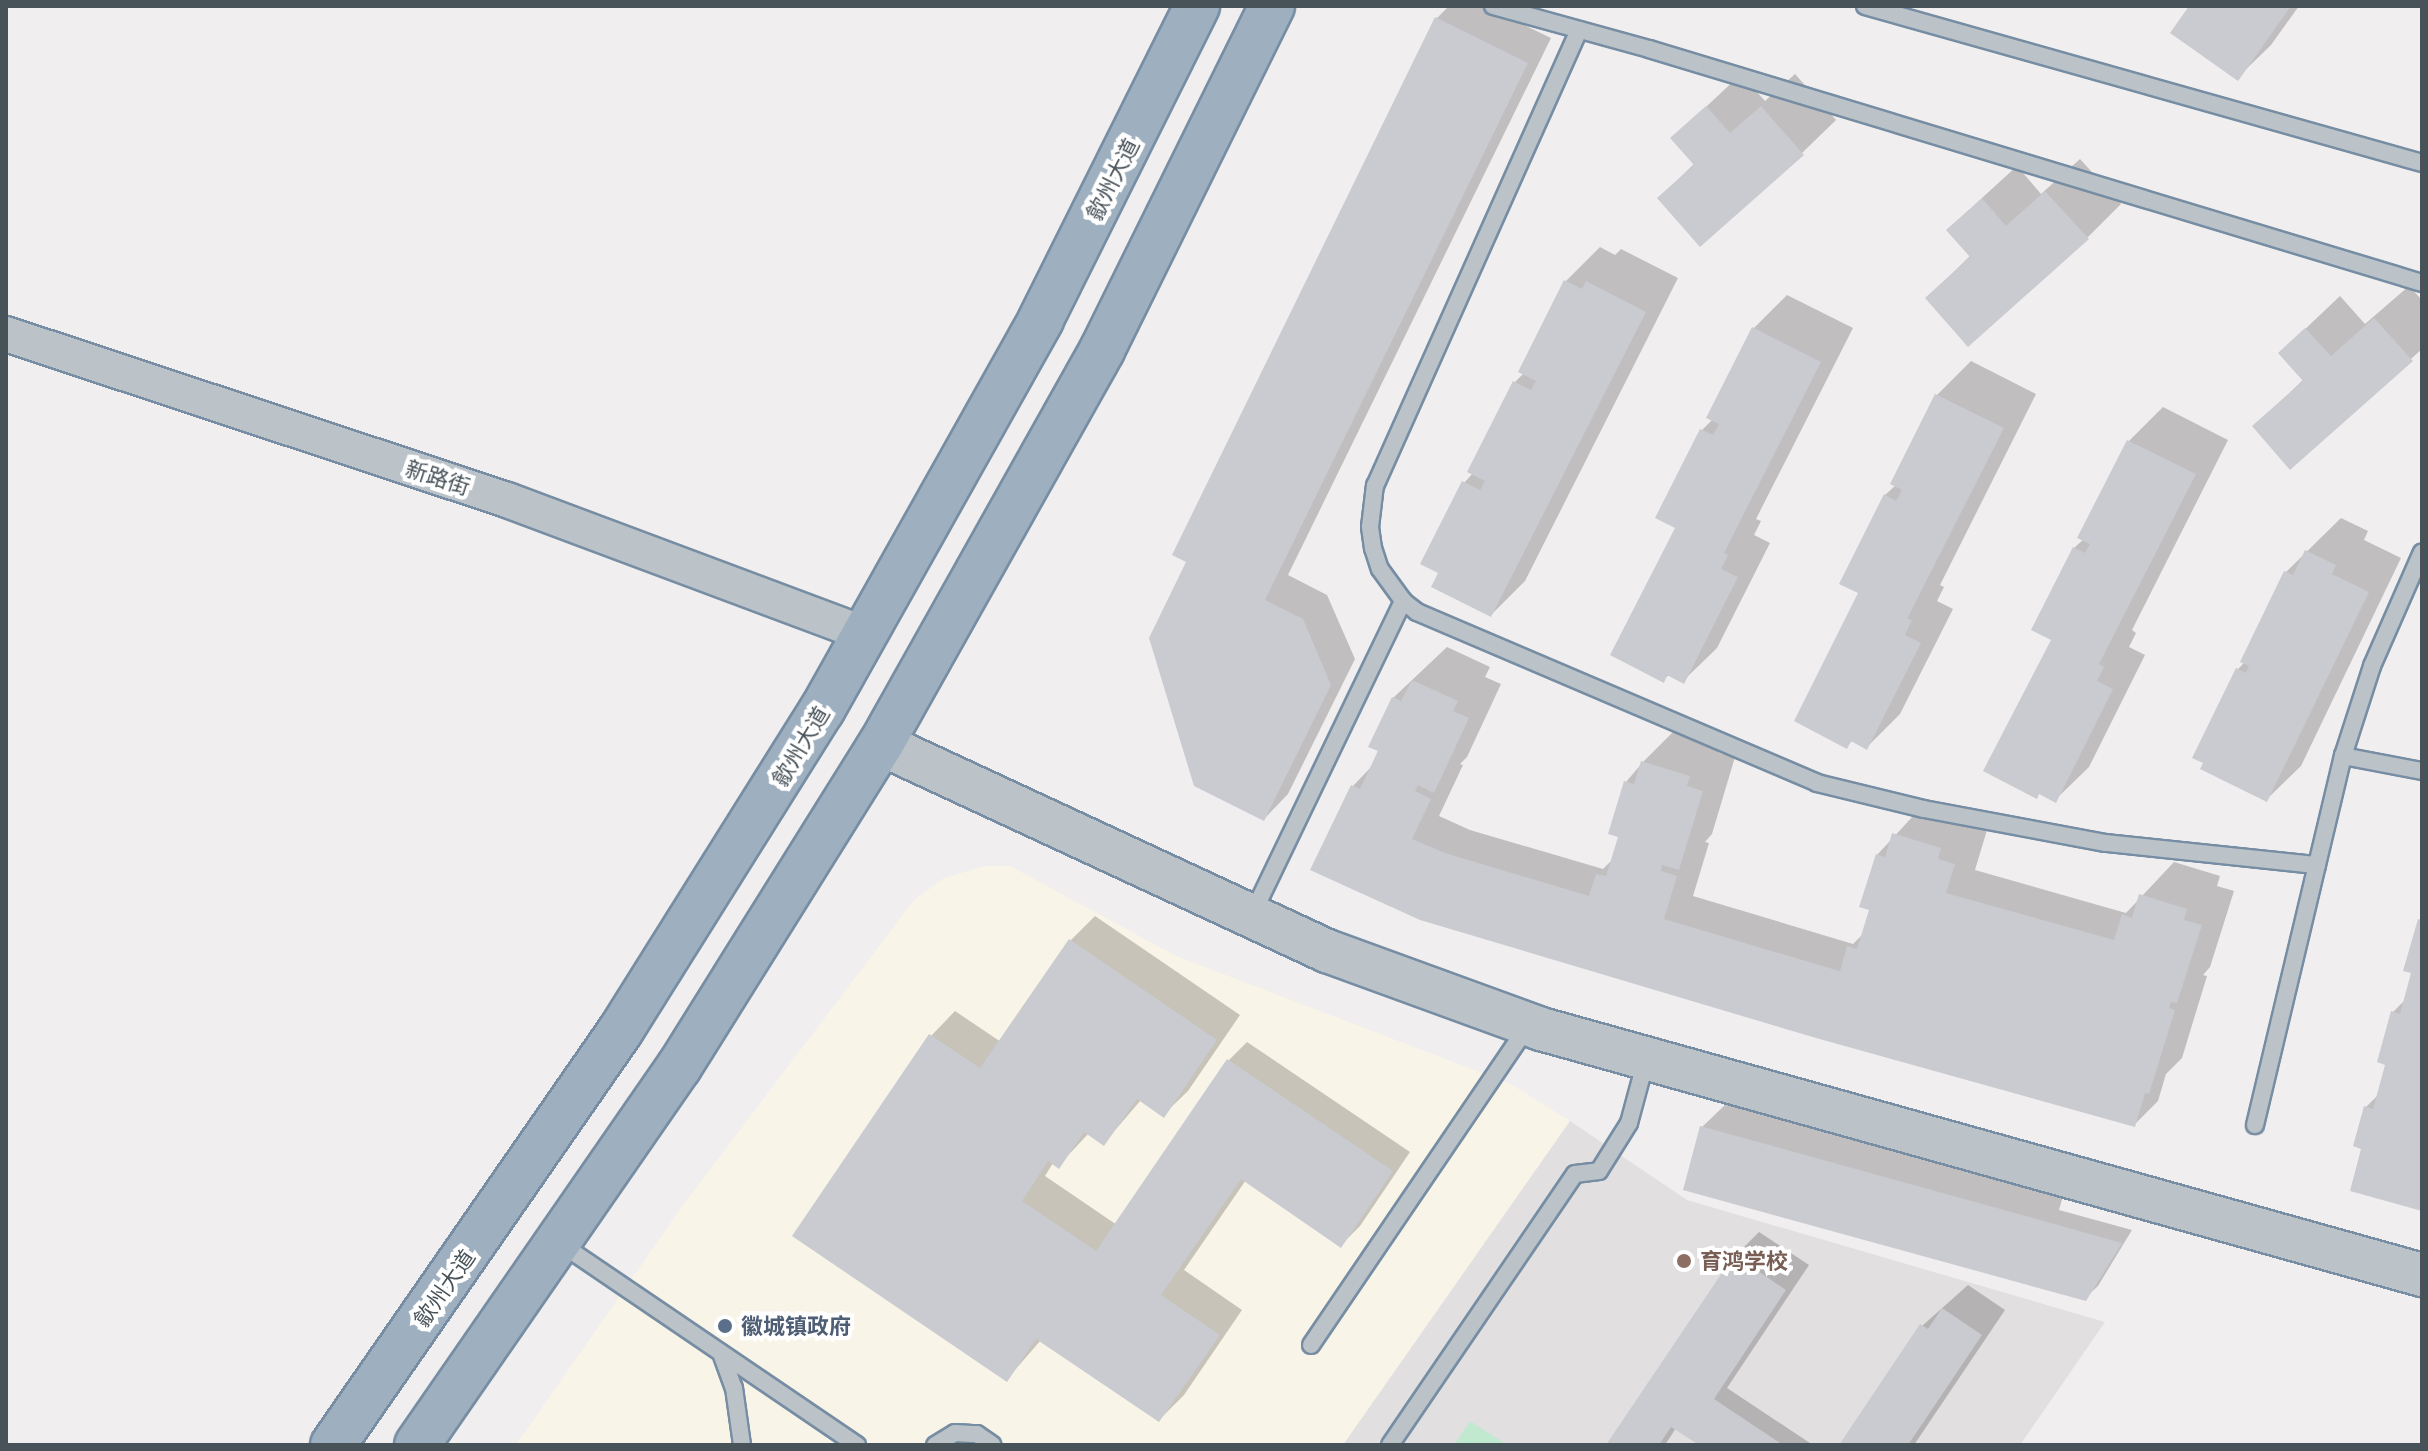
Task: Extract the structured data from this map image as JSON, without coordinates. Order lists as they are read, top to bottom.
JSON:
{
  "streets": {
    "highway": ["歙州大道"],
    "street": ["新路街"]
  },
  "crossings": [
    ["歙州大道", "新路街"]
  ],
  "places": ["育鸿学校", "徽城镇政府"]
}
